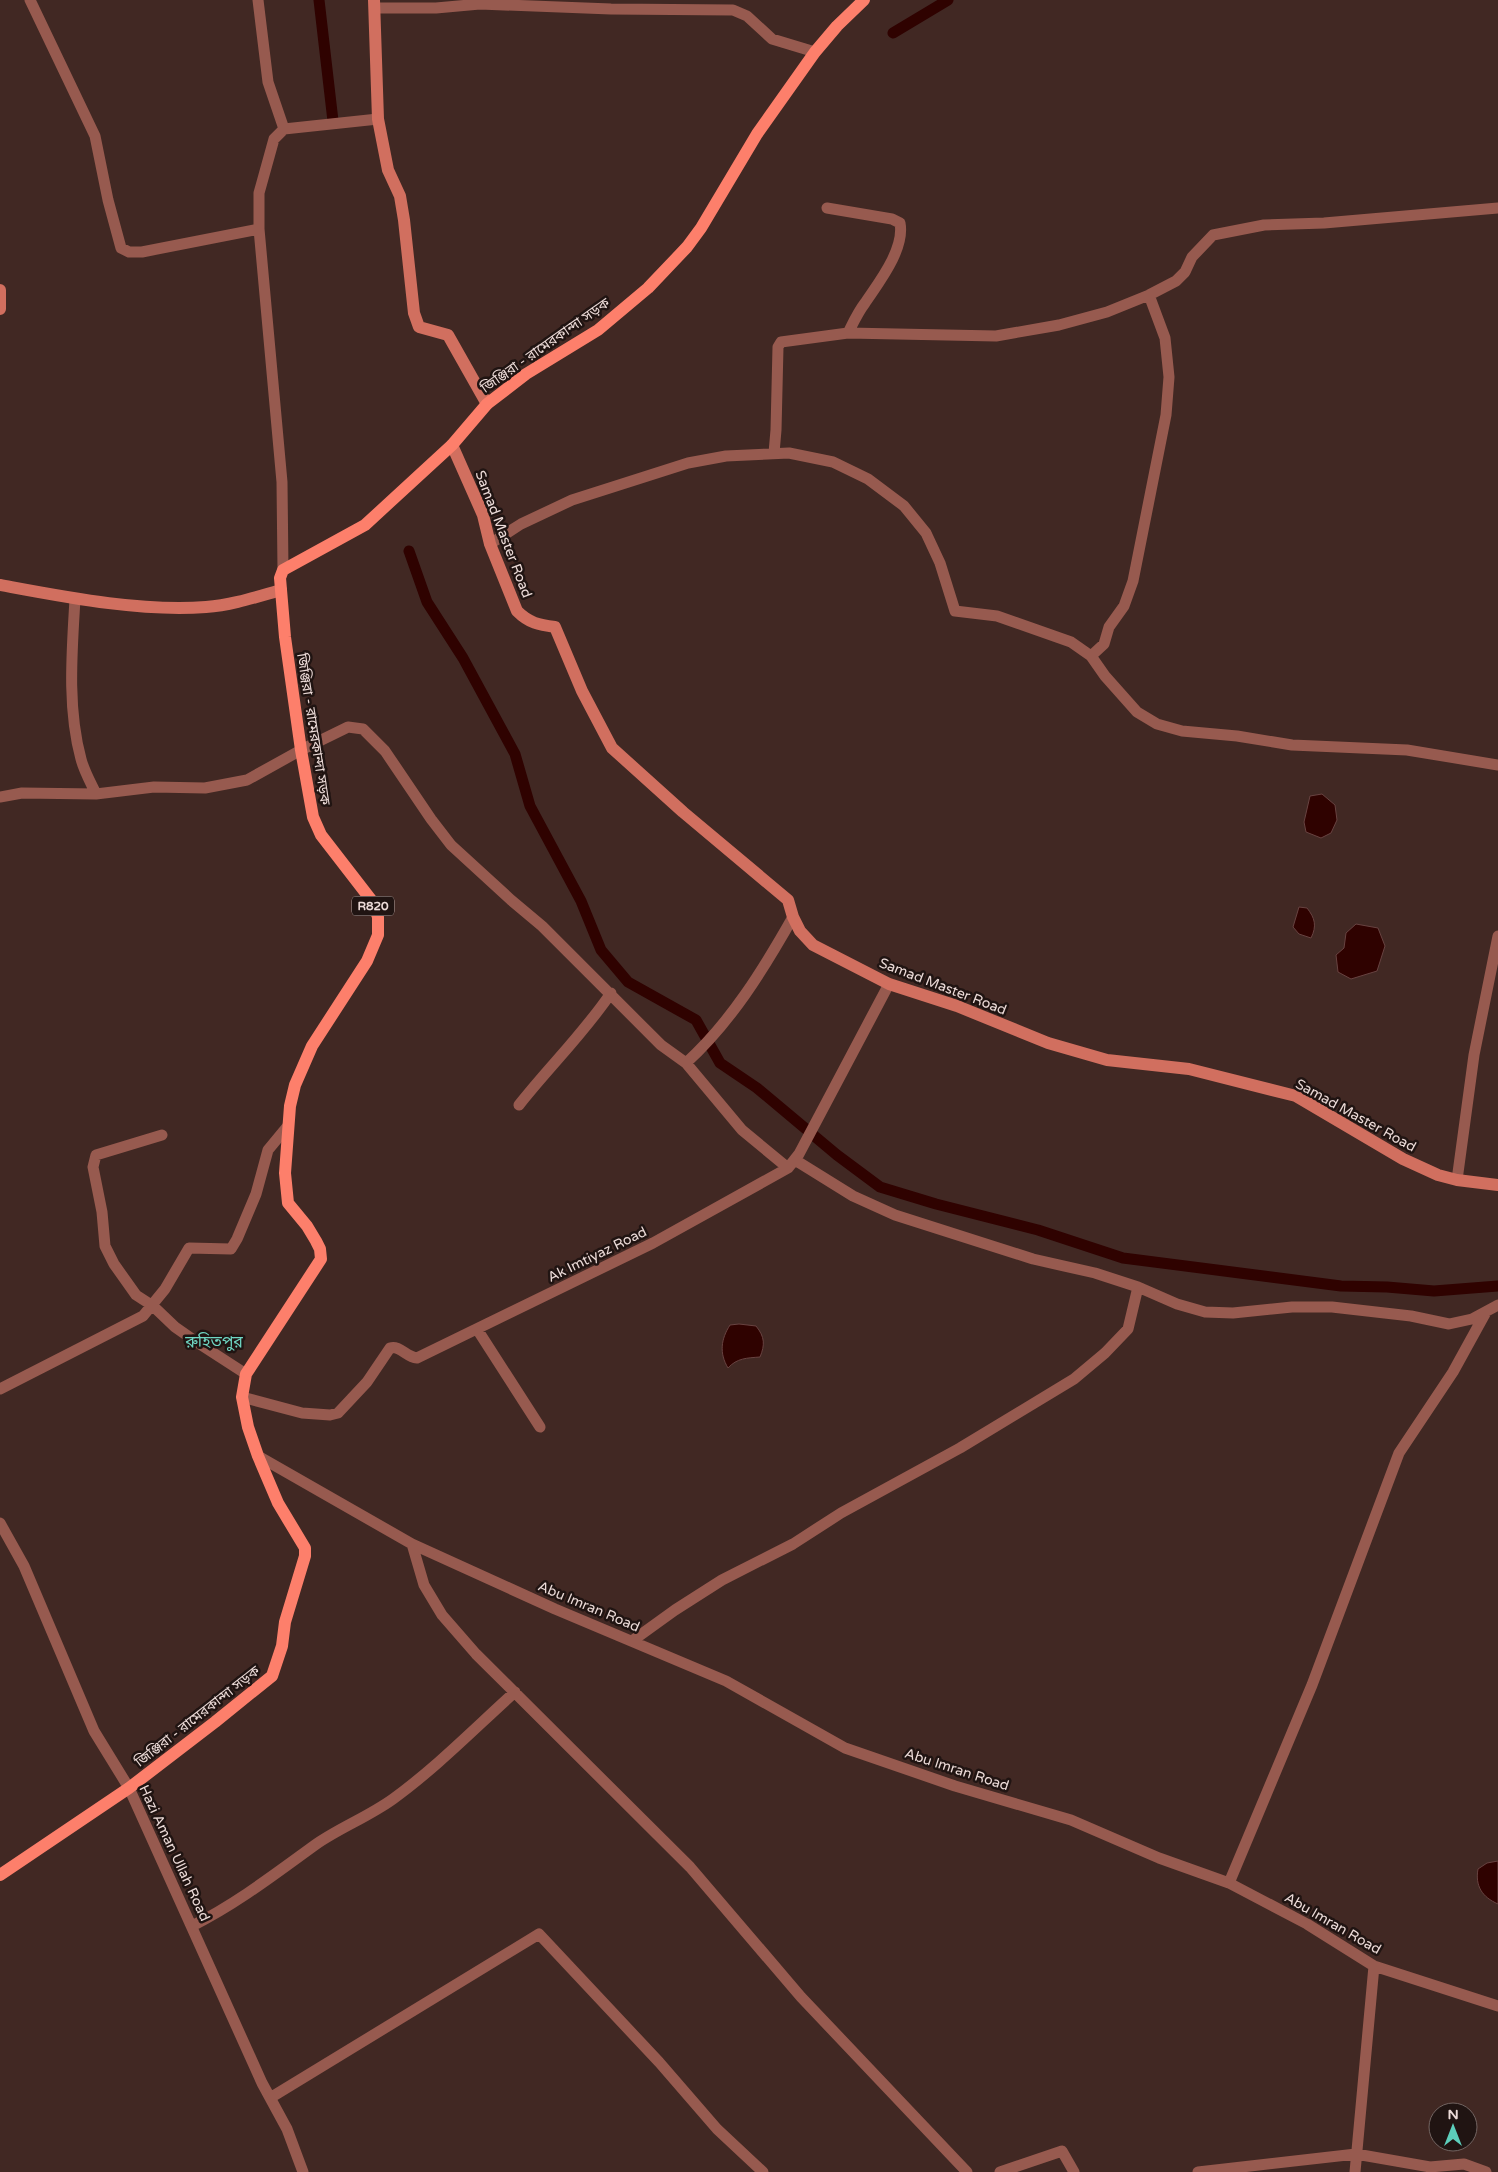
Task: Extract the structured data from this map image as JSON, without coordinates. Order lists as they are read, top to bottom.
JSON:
{
  "streets": {
    "main road": ["জিঞ্জিরা - রামেরকান্দা সড়ক", "R820"],
    "street": [
      "Samad Master Road",
      "Ak Imtiyaz Road",
      "Abu Imran Road",
      "Hazi Aman Ullah Road"
    ]
  },
  "crossings": [
    ["জিঞ্জিরা - রামেরকান্দা সড়ক", "Samad Master Road"],
    ["জিঞ্জিরা - রামেরকান্দা সড়ক", "Ak Imtiyaz Road"],
    ["জিঞ্জিরা - রামেরকান্দা সড়ক", "Abu Imran Road"],
    ["জিঞ্জিরা - রামেরকান্দা সড়ক", "Hazi Aman Ullah Road"]
  ],
  "districts": ["রুহিতপুর"],
  "north": "top"
}
